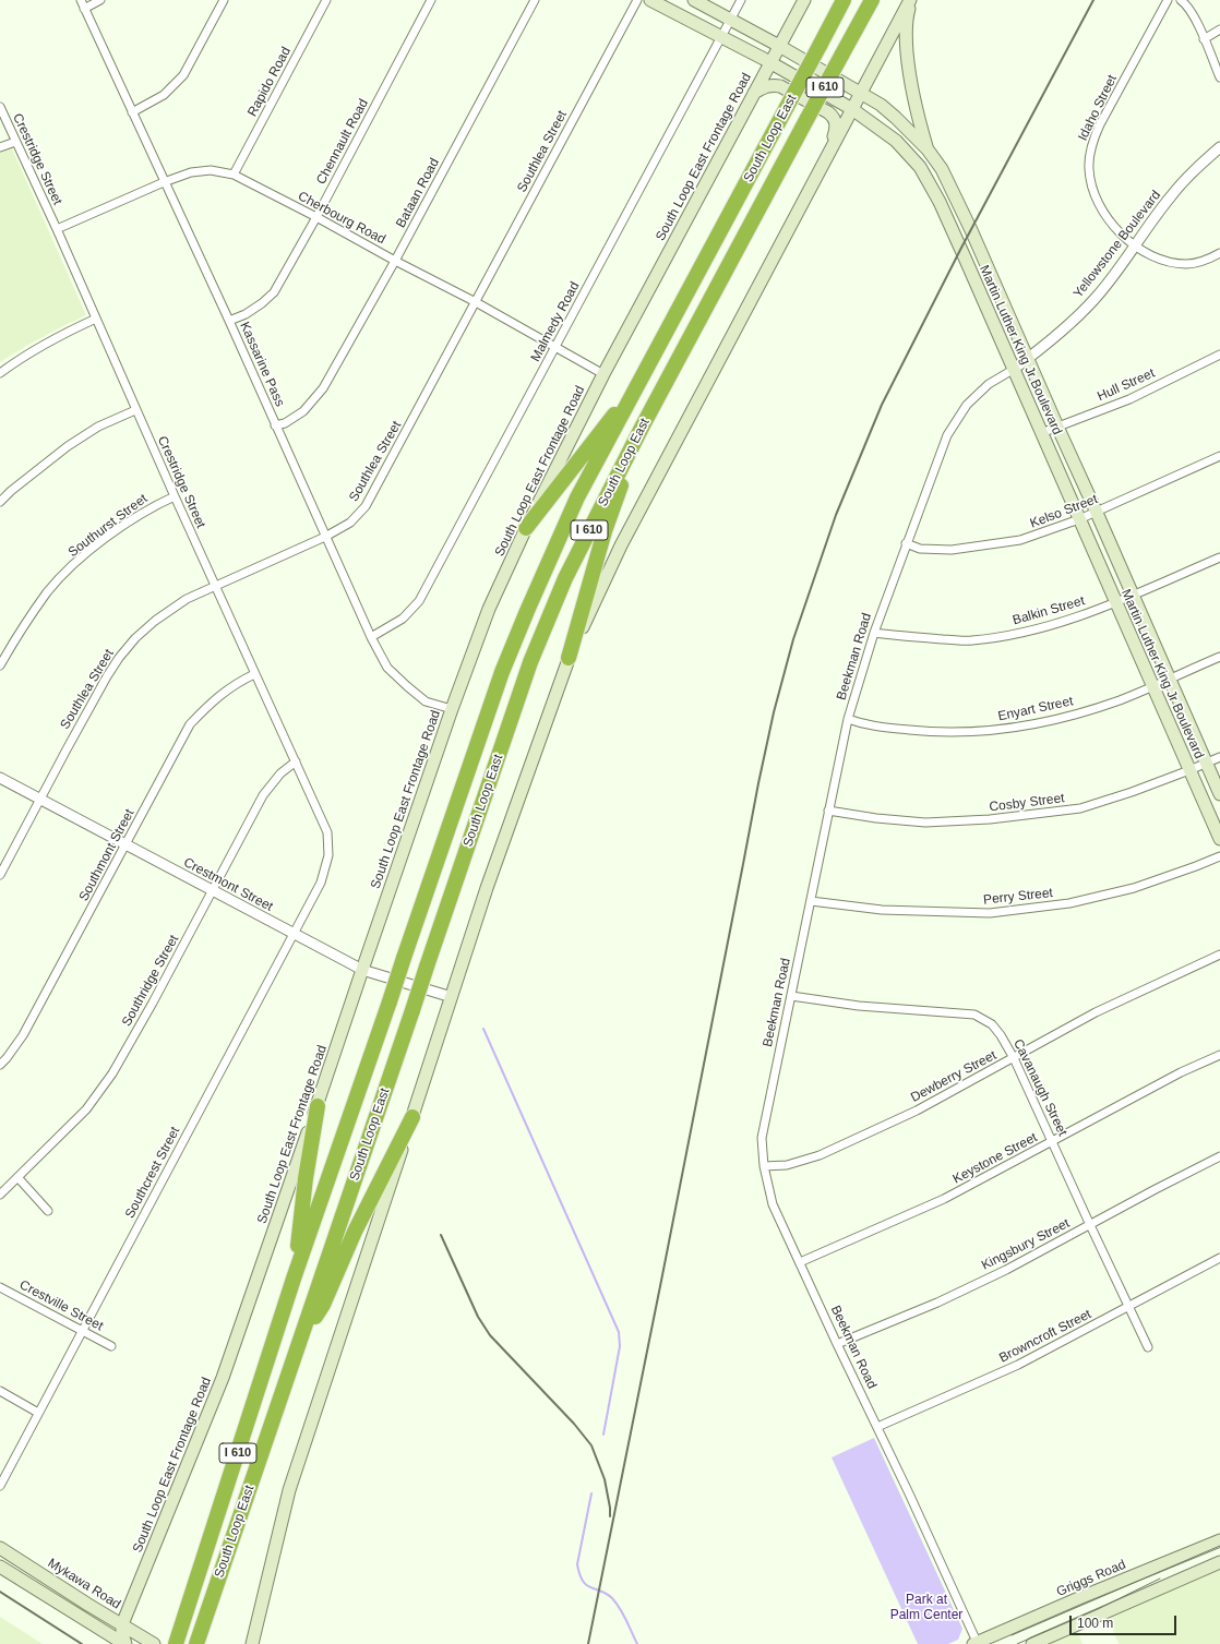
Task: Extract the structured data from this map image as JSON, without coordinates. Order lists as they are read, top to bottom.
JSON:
{
  "streets": {
    "highway": ["I 610", "South Loop East"],
    "main road": [
      "South Loop East Frontage Road",
      "Martin Luther King Jr Boulevard",
      "Griggs Road",
      "Mykawa Road"
    ],
    "street": [
      "Rapido Road",
      "Idaho Street",
      "Chennault Road",
      "Southlea Street",
      "Crestridge Street",
      "Bataan Road",
      "Cherbourg Road",
      "Yellowstone Boulevard",
      "Malmedy Road",
      "Kassarine Pass",
      "Hull Street",
      "Kelso Street",
      "Southurst Street",
      "Balkin Street",
      "Beekman Road",
      "Enyart Street",
      "Cosby Street",
      "Southmont Street",
      "Crestmont Street",
      "Perry Street",
      "Southridge Street",
      "Dewberry Street",
      "Cavanaugh Street",
      "Keystone Street",
      "Southcrest Street",
      "Kingsbury Street",
      "Crestville Street",
      "Browncroft Street"
    ]
  },
  "crossings": [
    ["Rapido Road", "Cherbourg Road"],
    ["Idaho Street", "Yellowstone Boulevard"],
    ["Chennault Road", "Cherbourg Road"],
    ["Chennault Road", "Kassarine Pass"],
    ["Southlea Street", "Crestridge Street"],
    ["Southlea Street", "Cherbourg Road"],
    ["Southlea Street", "Kassarine Pass"],
    ["Southlea Street", "Crestmont Street"],
    ["South Loop East Frontage Road", "Cherbourg Road"],
    ["South Loop East Frontage Road", "Martin Luther King Jr Boulevard"],
    ["South Loop East Frontage Road", "Kassarine Pass"],
    ["South Loop East Frontage Road", "Crestmont Street"],
    ["South Loop East Frontage Road", "Mykawa Road"],
    ["Crestridge Street", "Cherbourg Road"],
    ["Crestridge Street", "Southurst Street"],
    ["Crestridge Street", "Southmont Street"],
    ["Crestridge Street", "Southridge Street"],
    ["Crestridge Street", "Southcrest Street"],
    ["Bataan Road", "Cherbourg Road"],
    ["Bataan Road", "Kassarine Pass"],
    ["Cherbourg Road", "Malmedy Road"],
    ["Cherbourg Road", "Kassarine Pass"],
    ["Yellowstone Boulevard", "Martin Luther King Jr Boulevard"],
    ["Yellowstone Boulevard", "Beekman Road"],
    ["Malmedy Road", "Martin Luther King Jr Boulevard"],
    ["Malmedy Road", "Kassarine Pass"],
    ["Martin Luther King Jr Boulevard", "Hull Street"],
    ["Martin Luther King Jr Boulevard", "Kelso Street"],
    ["Martin Luther King Jr Boulevard", "Balkin Street"],
    ["Martin Luther King Jr Boulevard", "Beekman Road"],
    ["Martin Luther King Jr Boulevard", "Enyart Street"],
    ["Martin Luther King Jr Boulevard", "Cosby Street"],
    ["Kelso Street", "Beekman Road"],
    ["Balkin Street", "Beekman Road"],
    ["Beekman Road", "Enyart Street"],
    ["Beekman Road", "Cosby Street"],
    ["Beekman Road", "Perry Street"],
    ["Beekman Road", "Dewberry Street"],
    ["Beekman Road", "Cavanaugh Street"],
    ["Beekman Road", "Keystone Street"],
    ["Beekman Road", "Kingsbury Street"],
    ["Beekman Road", "Browncroft Street"],
    ["Beekman Road", "Griggs Road"],
    ["Southmont Street", "Crestmont Street"],
    ["Crestmont Street", "Southridge Street"],
    ["Crestmont Street", "Southcrest Street"],
    ["Dewberry Street", "Cavanaugh Street"],
    ["Cavanaugh Street", "Keystone Street"],
    ["Cavanaugh Street", "Kingsbury Street"],
    ["Cavanaugh Street", "Browncroft Street"],
    ["Southcrest Street", "Crestville Street"]
  ],
  "parks": ["Park at Palm Center"],
  "scale_bar": "100 m"
}
